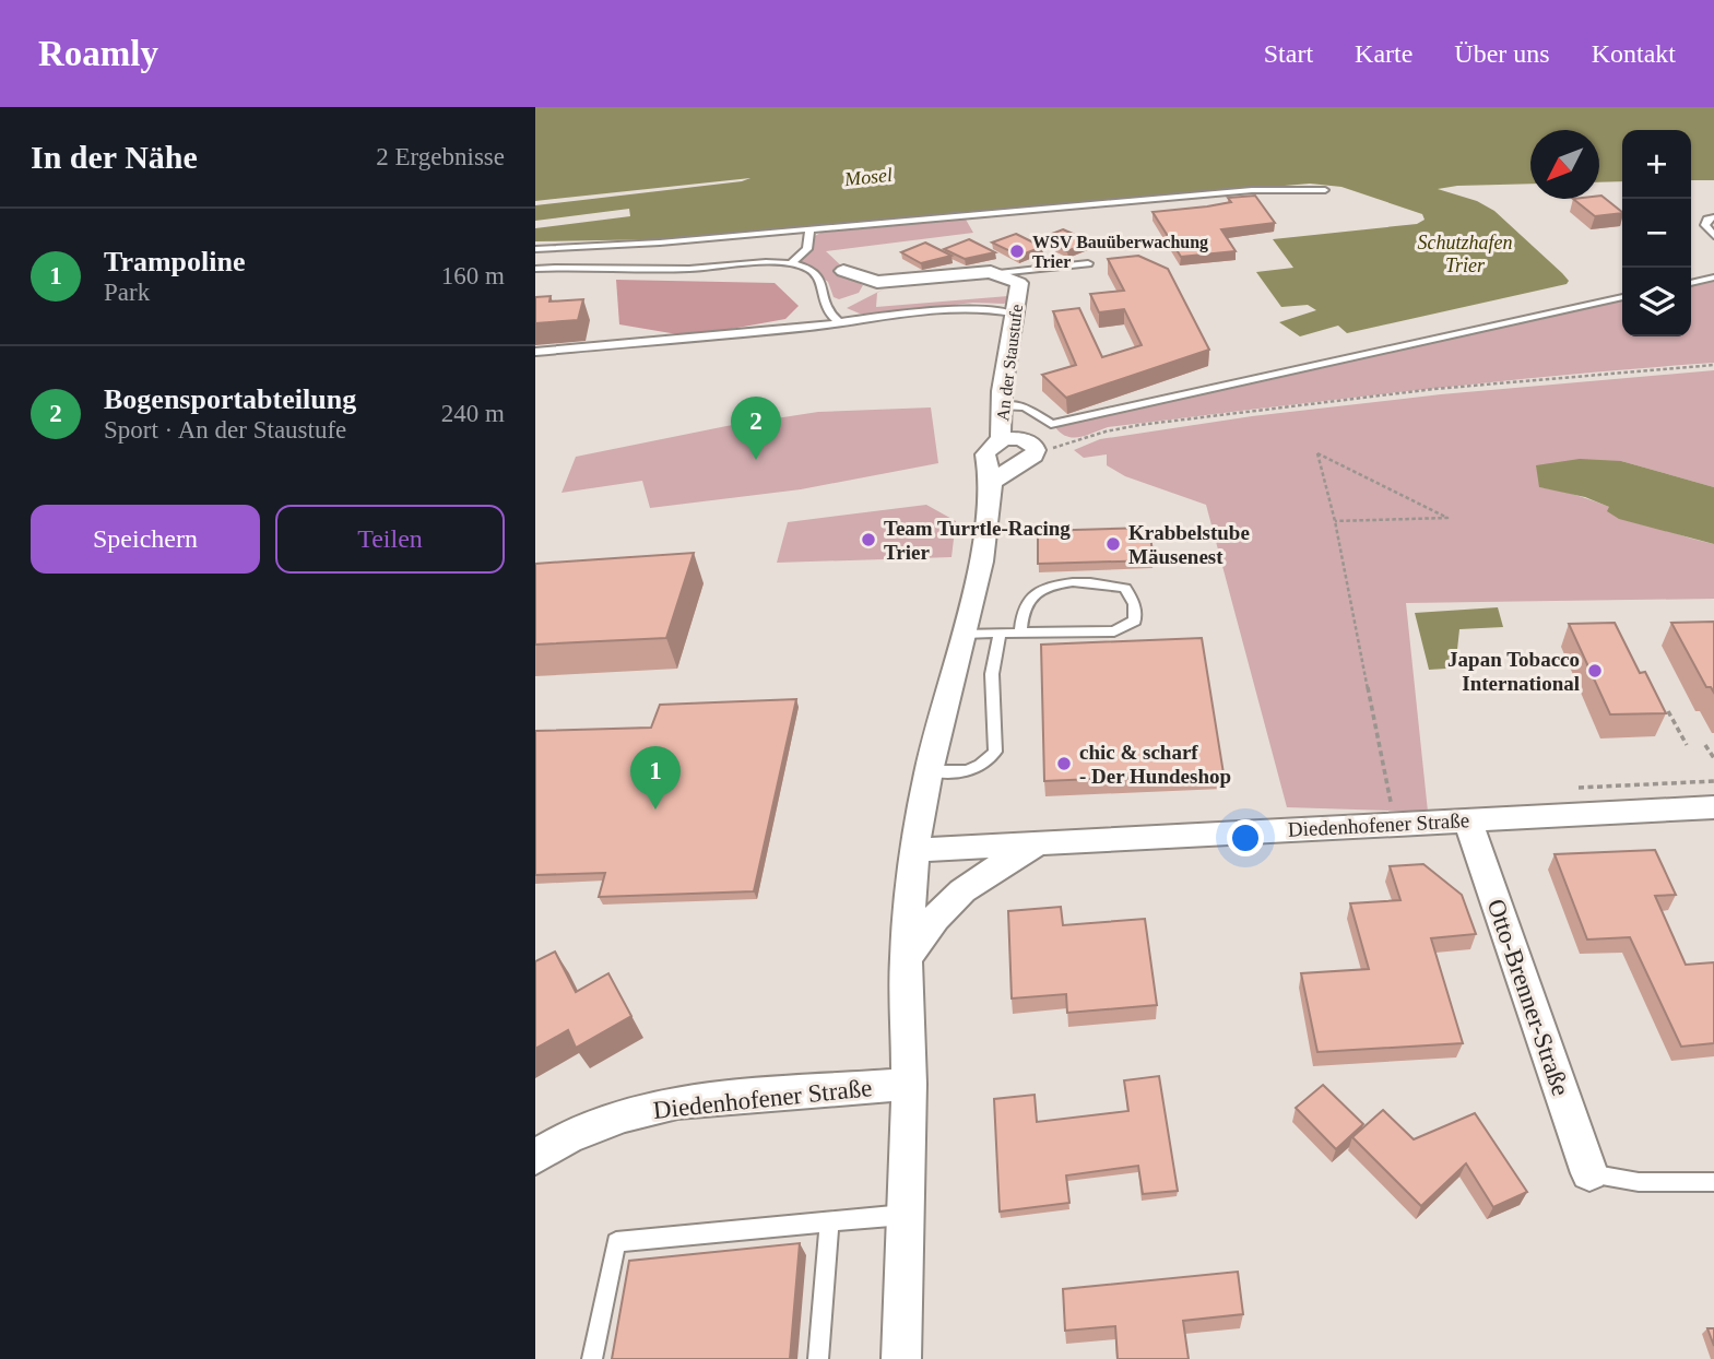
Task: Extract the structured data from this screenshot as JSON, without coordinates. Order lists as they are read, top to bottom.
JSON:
{
  "streets": {
    "street": ["An der Staustufe", "Diedenhofener Straße", "Otto-Brenner-Straße"]
  },
  "crossings": [
    ["Diedenhofener Straße", "Otto-Brenner-Straße"]
  ],
  "water": ["Mosel", "Schutzhafen Trier"],
  "places": [
    "WSV Bauüberwachung Trier",
    "Team Turrtle-Racing Trier",
    "Krabbelstube Mäusenest",
    "Japan Tobacco International",
    "chic & scharf - Der Hundeshop"
  ],
  "north": "bottom left",
  "page": {
    "header": "Roamly",
    "nav": [
      "Start",
      "Karte",
      "Über uns",
      "Kontakt"
    ],
    "heading": ["In der Nähe", "2 Ergebnisse"],
    "map_buttons": ["+", "−"],
    "list": [
      {
        "mark": "1",
        "name": "Trampoline",
        "note": "Park",
        "value": "160 m"
      },
      {
        "mark": "2",
        "name": "Bogensportabteilung",
        "note": "Sport · An der Staustufe",
        "value": "240 m"
      }
    ],
    "pins": ["2", "1"],
    "buttons": ["Speichern", "Teilen"]
  }
}
